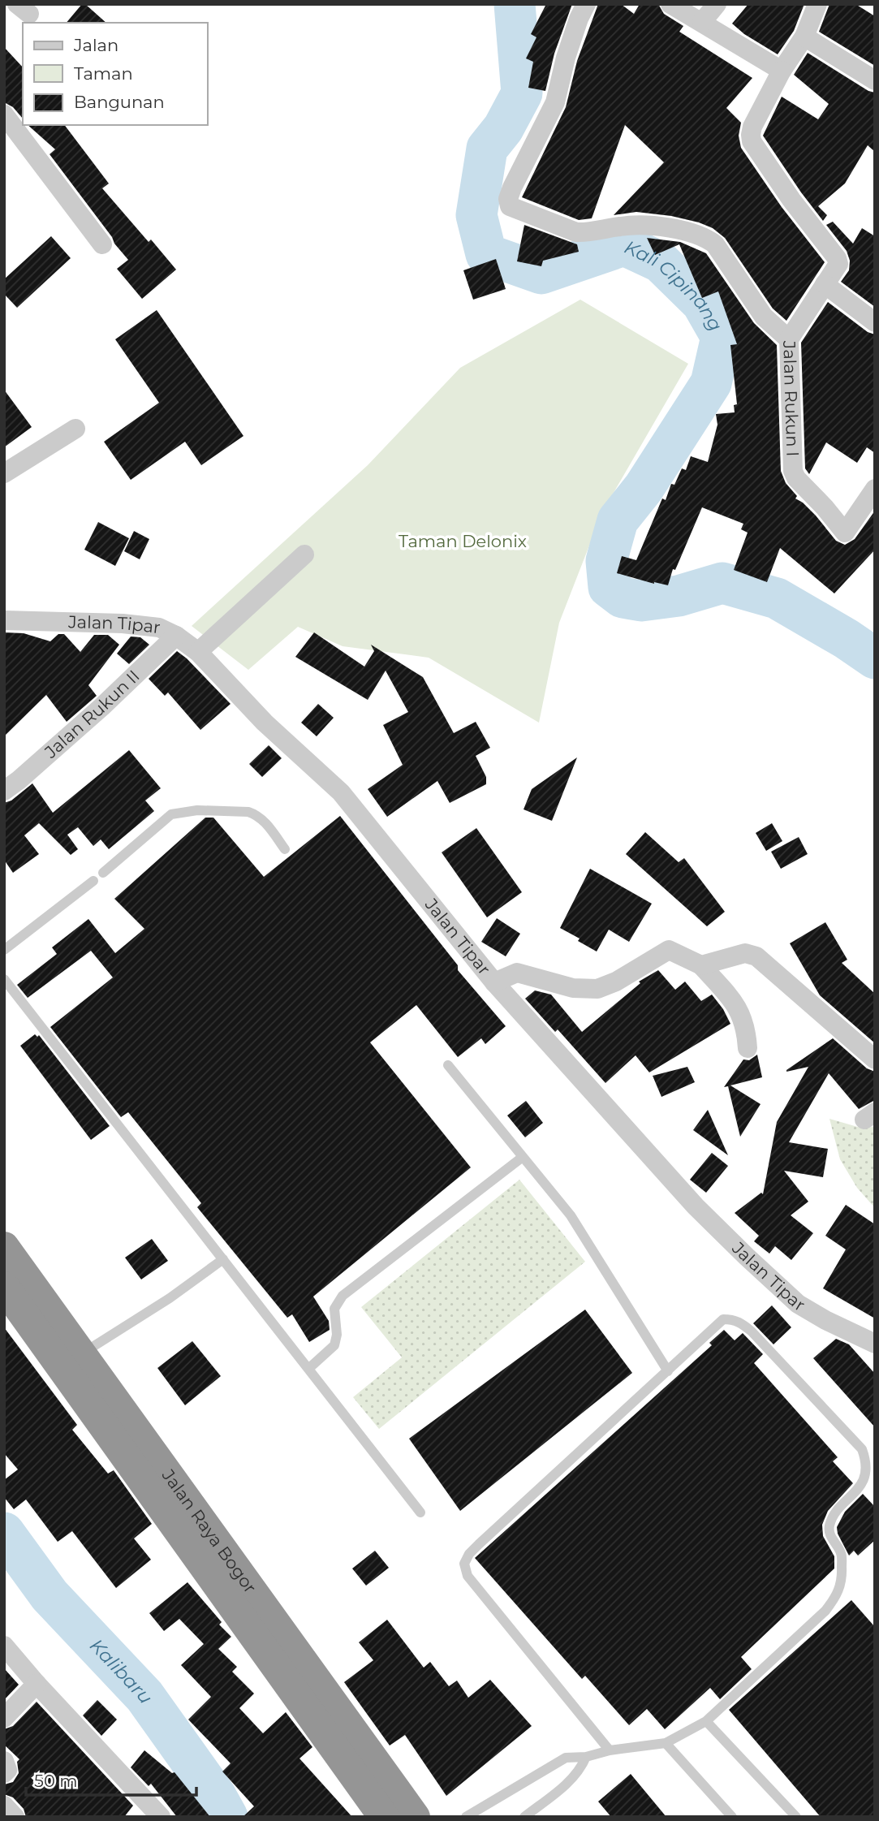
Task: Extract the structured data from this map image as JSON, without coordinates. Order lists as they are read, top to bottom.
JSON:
{
  "streets": {
    "highway": ["Jalan Raya Bogor"],
    "street": ["Jalan Rukun I", "Jalan Tipar", "Jalan Rukun II"]
  },
  "crossings": [
    ["Jalan Tipar", "Jalan Rukun II"]
  ],
  "water": ["Kali Cipinang", "Kalibaru"],
  "parks": ["Taman Delonix"],
  "legend": ["Jalan", "Taman", "Bangunan"],
  "scale_bar": "50 m"
}
